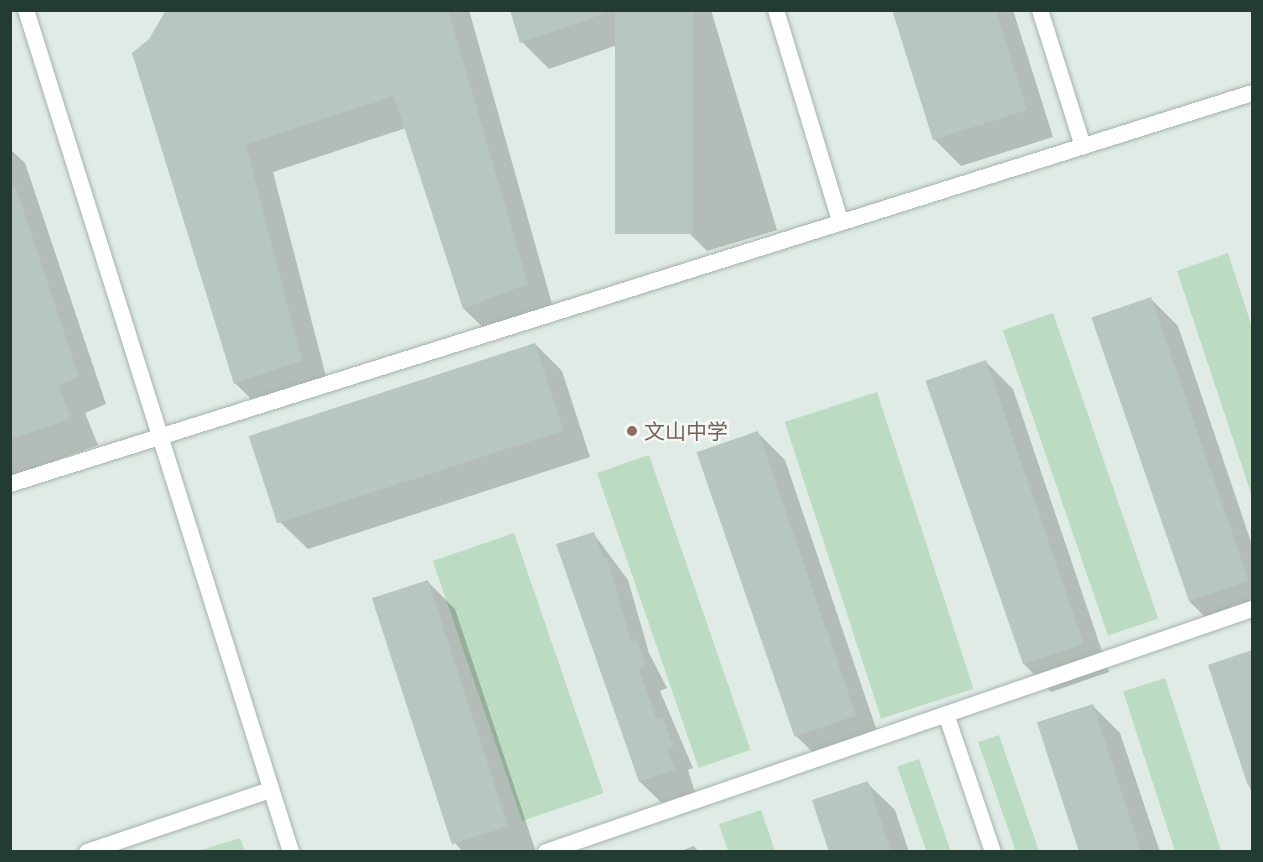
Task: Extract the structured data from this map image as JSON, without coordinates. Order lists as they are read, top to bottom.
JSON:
{
  "places": ["文山中学"]
}
